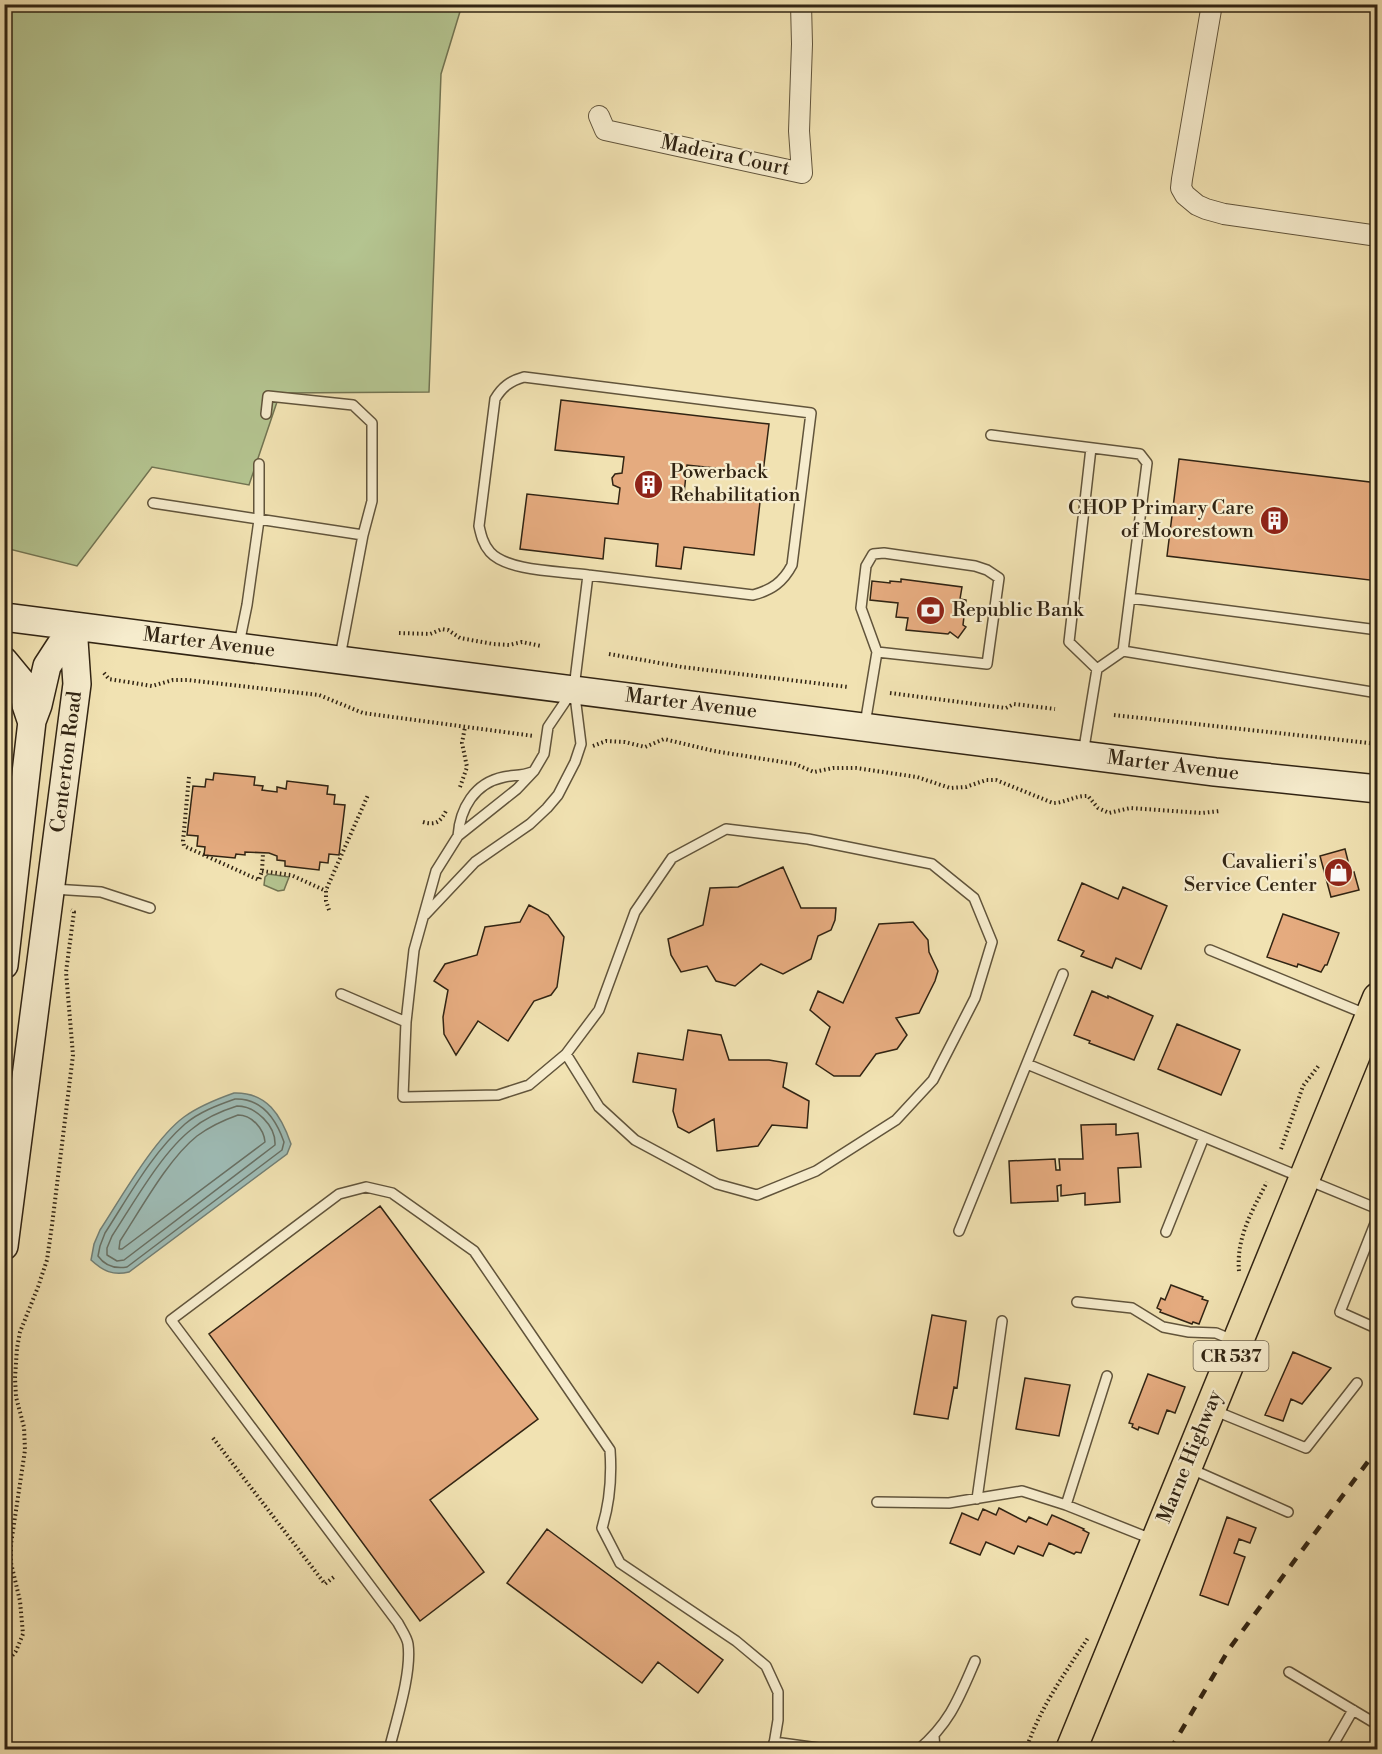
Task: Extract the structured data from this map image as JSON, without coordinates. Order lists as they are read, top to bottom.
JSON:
{
  "streets": {
    "main road": [
      "Marter Avenue",
      "Centerton Road",
      "CR 537",
      "Marne Highway"
    ],
    "street": ["Madeira Court"]
  },
  "crossings": [
    ["Marter Avenue", "Centerton Road"]
  ],
  "places": {
    "building": ["Powerback Rehabilitation", "CHOP Primary Care of Moorestown"],
    "bank": ["Republic Bank"],
    "shop": ["Cavalieri's Service Center"]
  }
}
